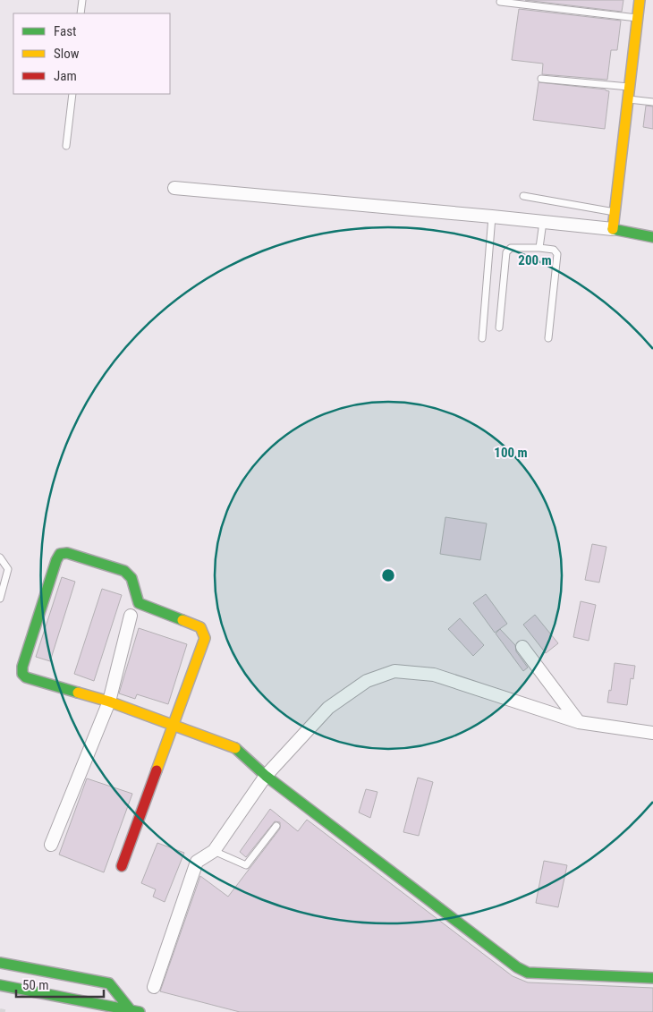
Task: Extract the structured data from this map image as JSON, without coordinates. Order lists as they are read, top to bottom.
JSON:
{
  "legend": ["Fast", "Slow", "Jam"],
  "scale_bar": "50 m",
  "rings": ["200 m", "100 m"]
}
